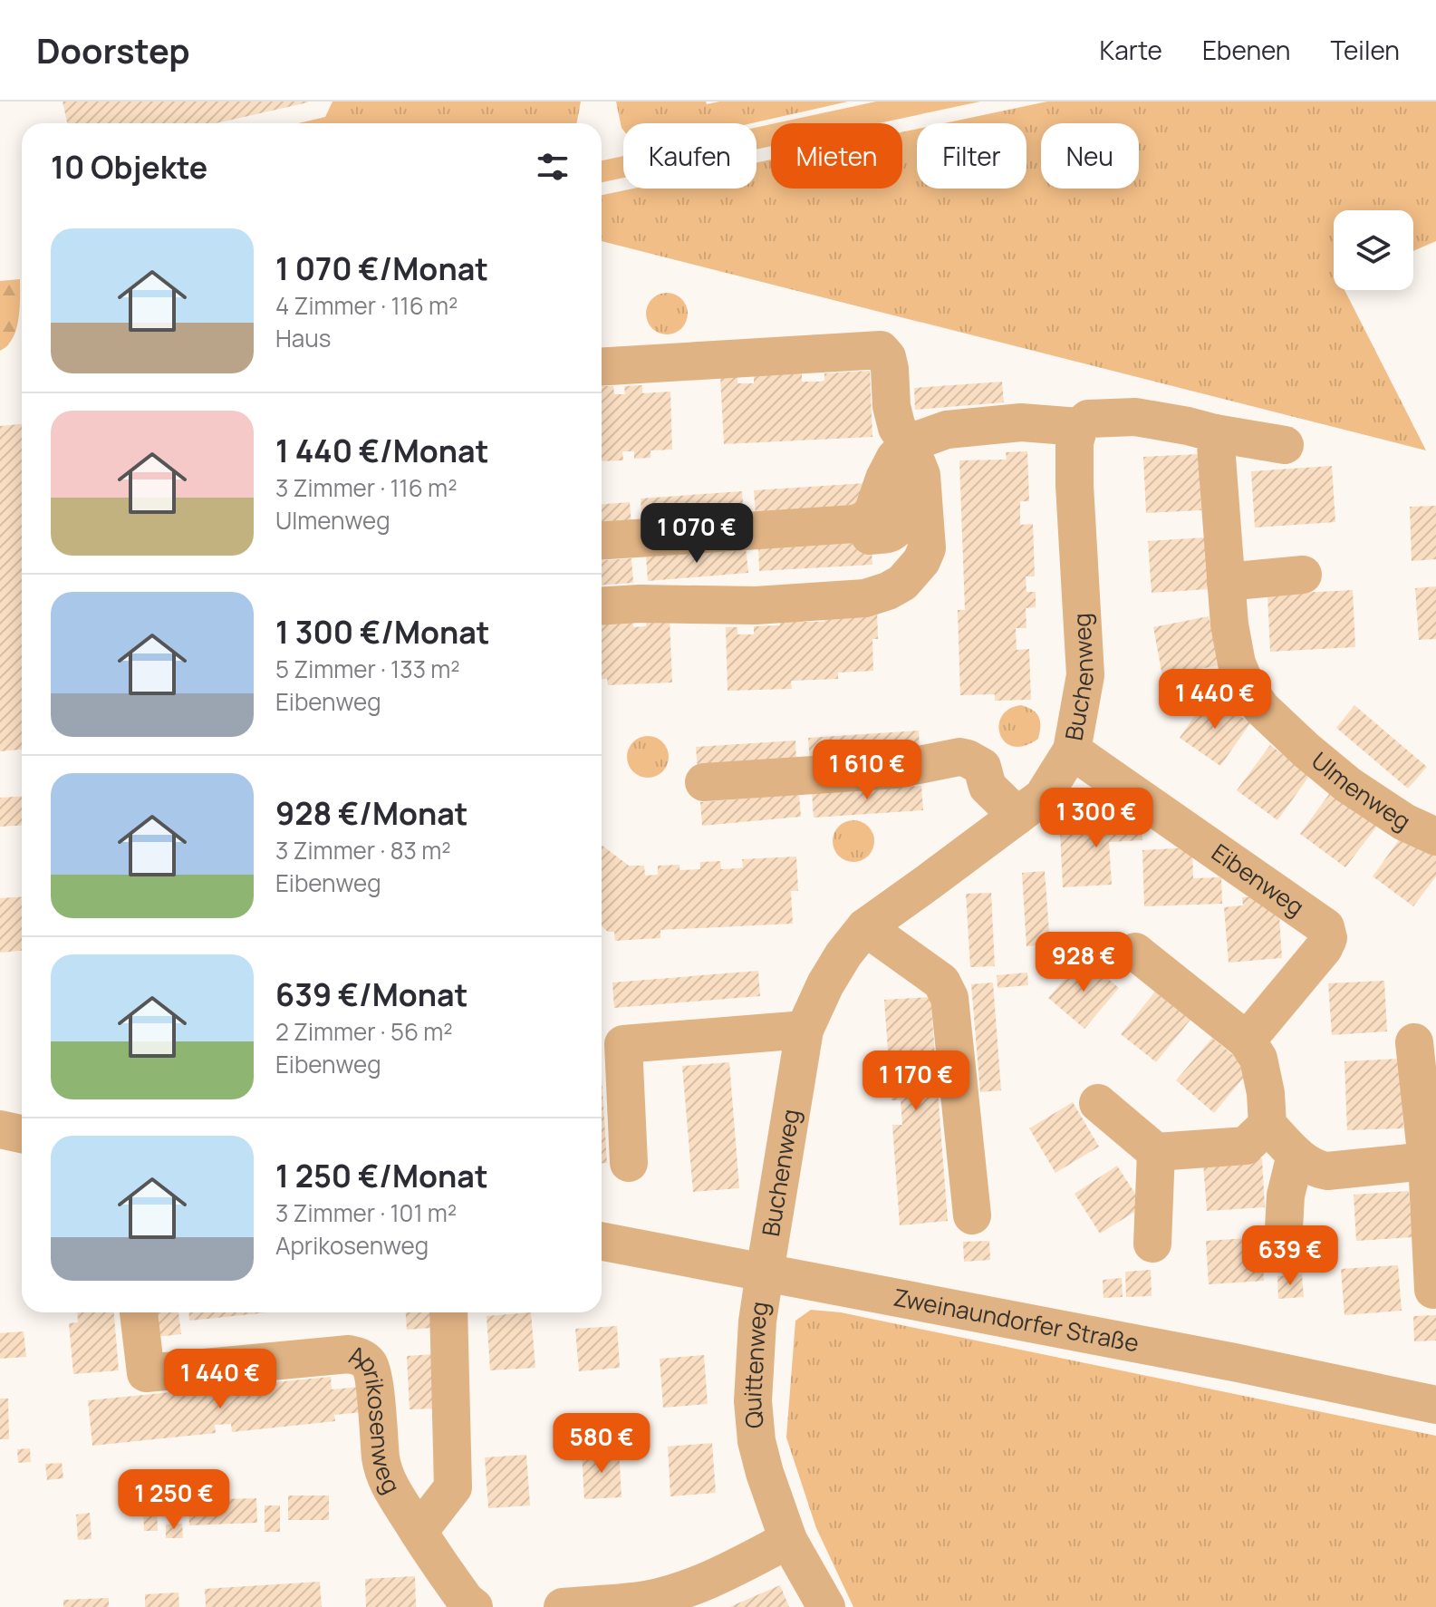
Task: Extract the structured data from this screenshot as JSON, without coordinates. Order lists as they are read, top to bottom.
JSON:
{
  "streets": {
    "street": [
      "Buchenweg",
      "Ulmenweg",
      "Eibenweg",
      "Zweinaundorfer Straße",
      "Quittenweg",
      "Aprikosenweg"
    ]
  },
  "crossings": [
    ["Buchenweg", "Eibenweg"],
    ["Buchenweg", "Zweinaundorfer Straße"],
    ["Buchenweg", "Quittenweg"],
    ["Zweinaundorfer Straße", "Quittenweg"]
  ],
  "page": {
    "header": "Doorstep",
    "nav": ["Karte", "Ebenen", "Teilen"],
    "chip": [
      "Kaufen",
      "Mieten",
      "Filter",
      "Neu"
    ],
    "heading": "10 Objekte",
    "list": [
      {
        "name": "1 070 €/Monat",
        "note": "4 Zimmer · 116 m² · Haus"
      },
      {
        "name": "1 440 €/Monat",
        "note": "3 Zimmer · 116 m² · Ulmenweg"
      },
      {
        "name": "1 300 €/Monat",
        "note": "5 Zimmer · 133 m² · Eibenweg"
      },
      {
        "name": "928 €/Monat",
        "note": "3 Zimmer · 83 m² · Eibenweg"
      },
      {
        "name": "639 €/Monat",
        "note": "2 Zimmer · 56 m² · Eibenweg"
      },
      {
        "name": "1 250 €/Monat",
        "note": "3 Zimmer · 101 m² · Aprikosenweg"
      }
    ],
    "price": [
      "1 070 €",
      "1 440 €",
      "1 610 €",
      "1 300 €",
      "928 €",
      "1 170 €",
      "639 €",
      "1 440 €",
      "580 €",
      "1 250 €"
    ]
  }
}
